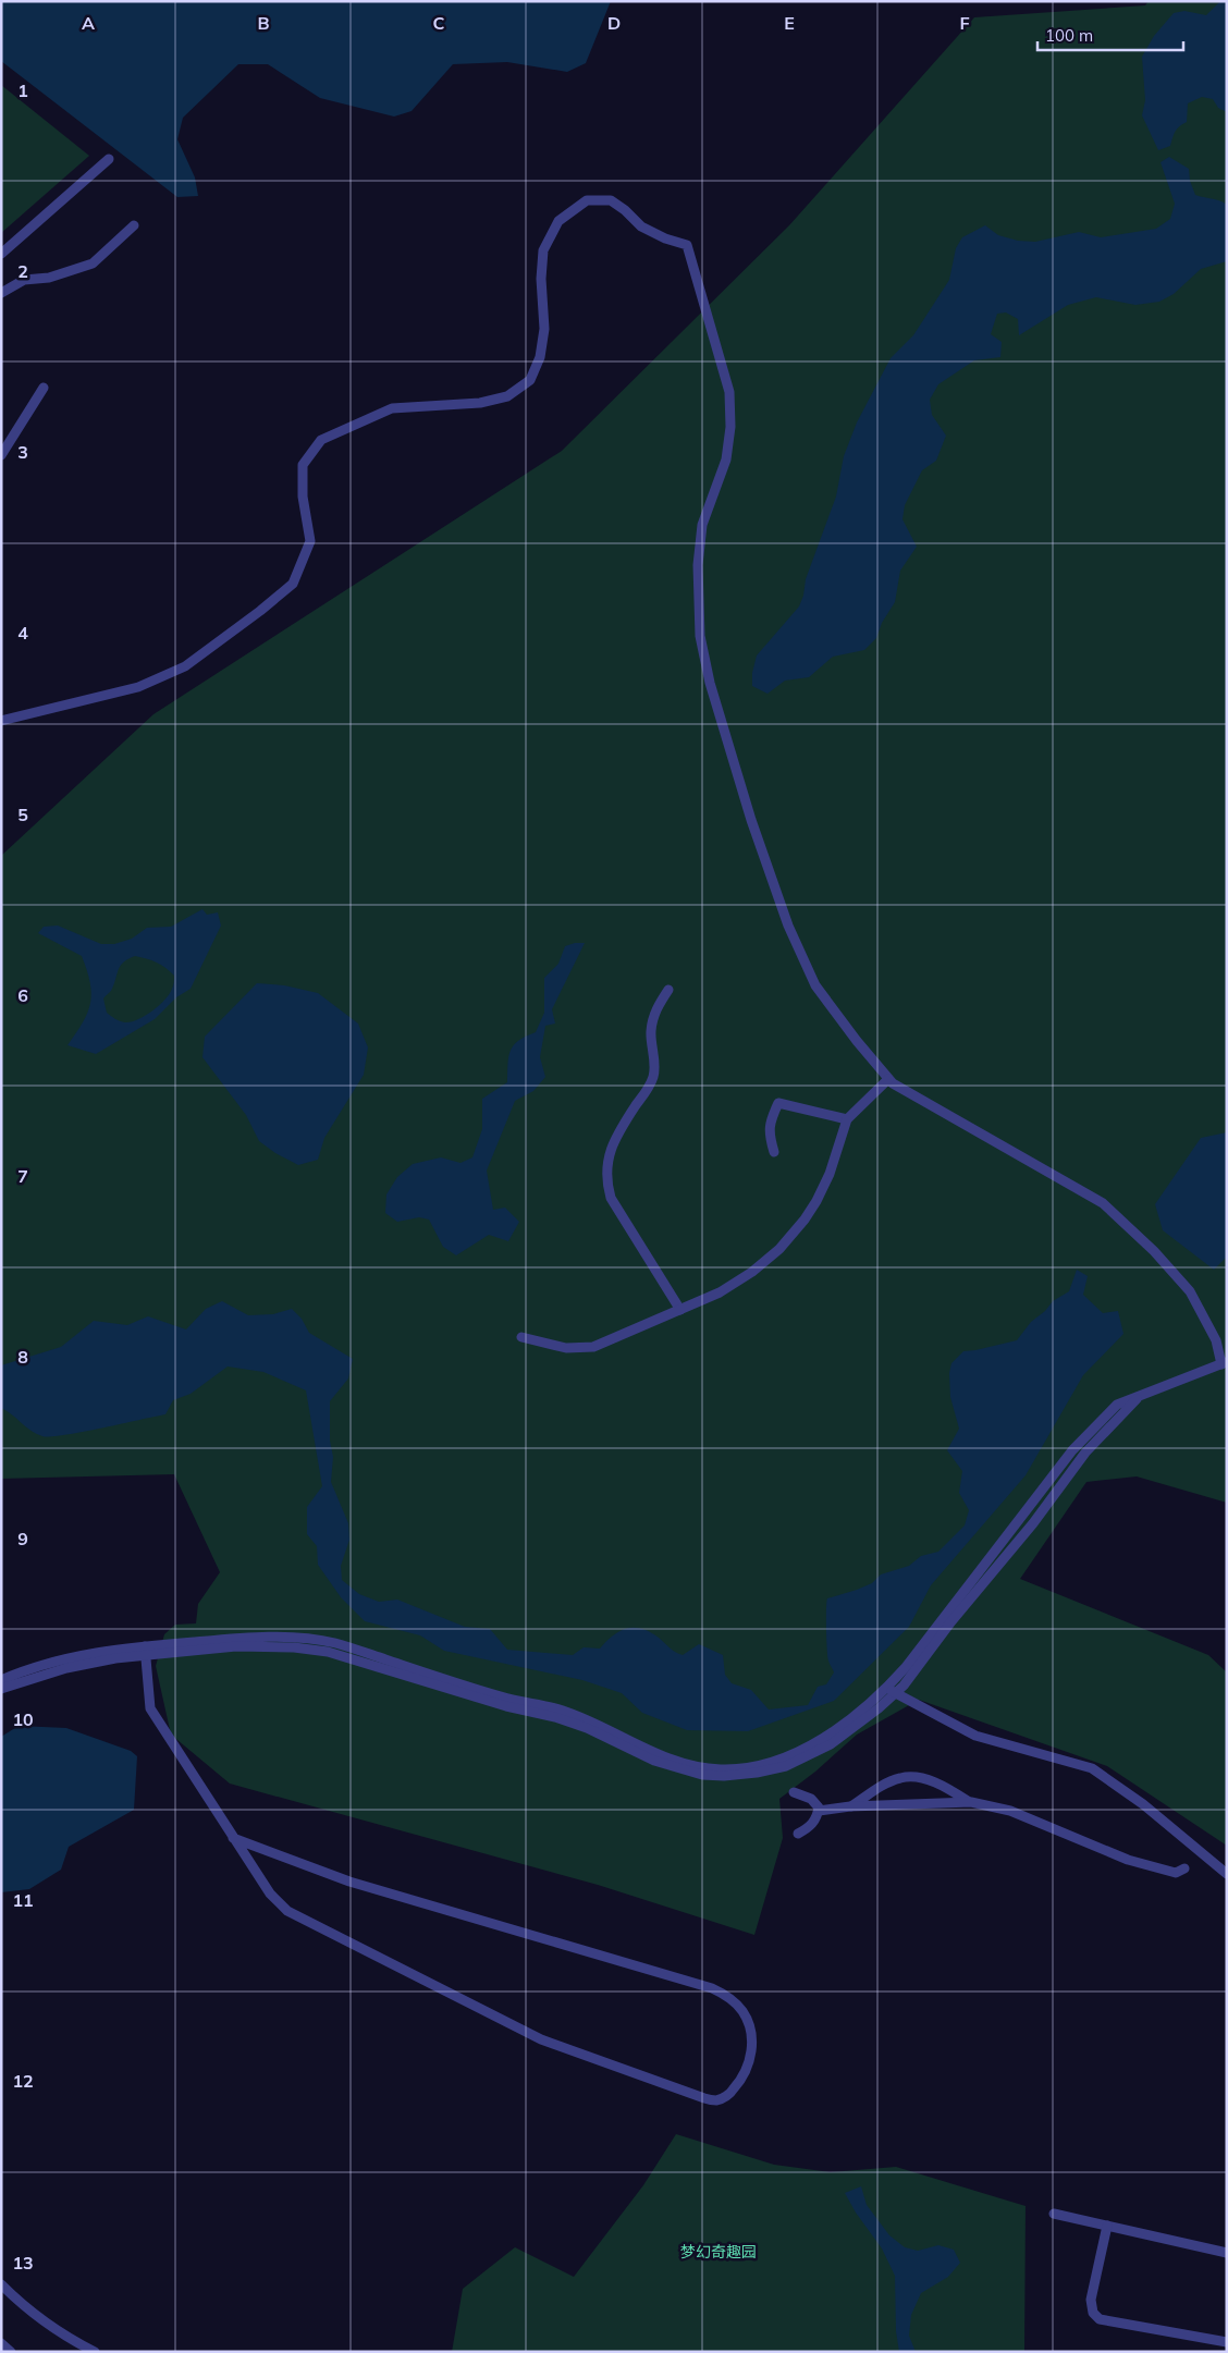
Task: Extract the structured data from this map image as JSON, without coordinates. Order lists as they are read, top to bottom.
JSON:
{
  "parks": ["梦幻奇趣园"],
  "scale_bar": "100 m",
  "grid": {
    "columns": [
      "A",
      "B",
      "C",
      "D",
      "E",
      "F"
    ],
    "rows": [
      "1",
      "2",
      "3",
      "4",
      "5",
      "6",
      "7",
      "8",
      "9",
      "10",
      "11",
      "12",
      "13"
    ]
  }
}
